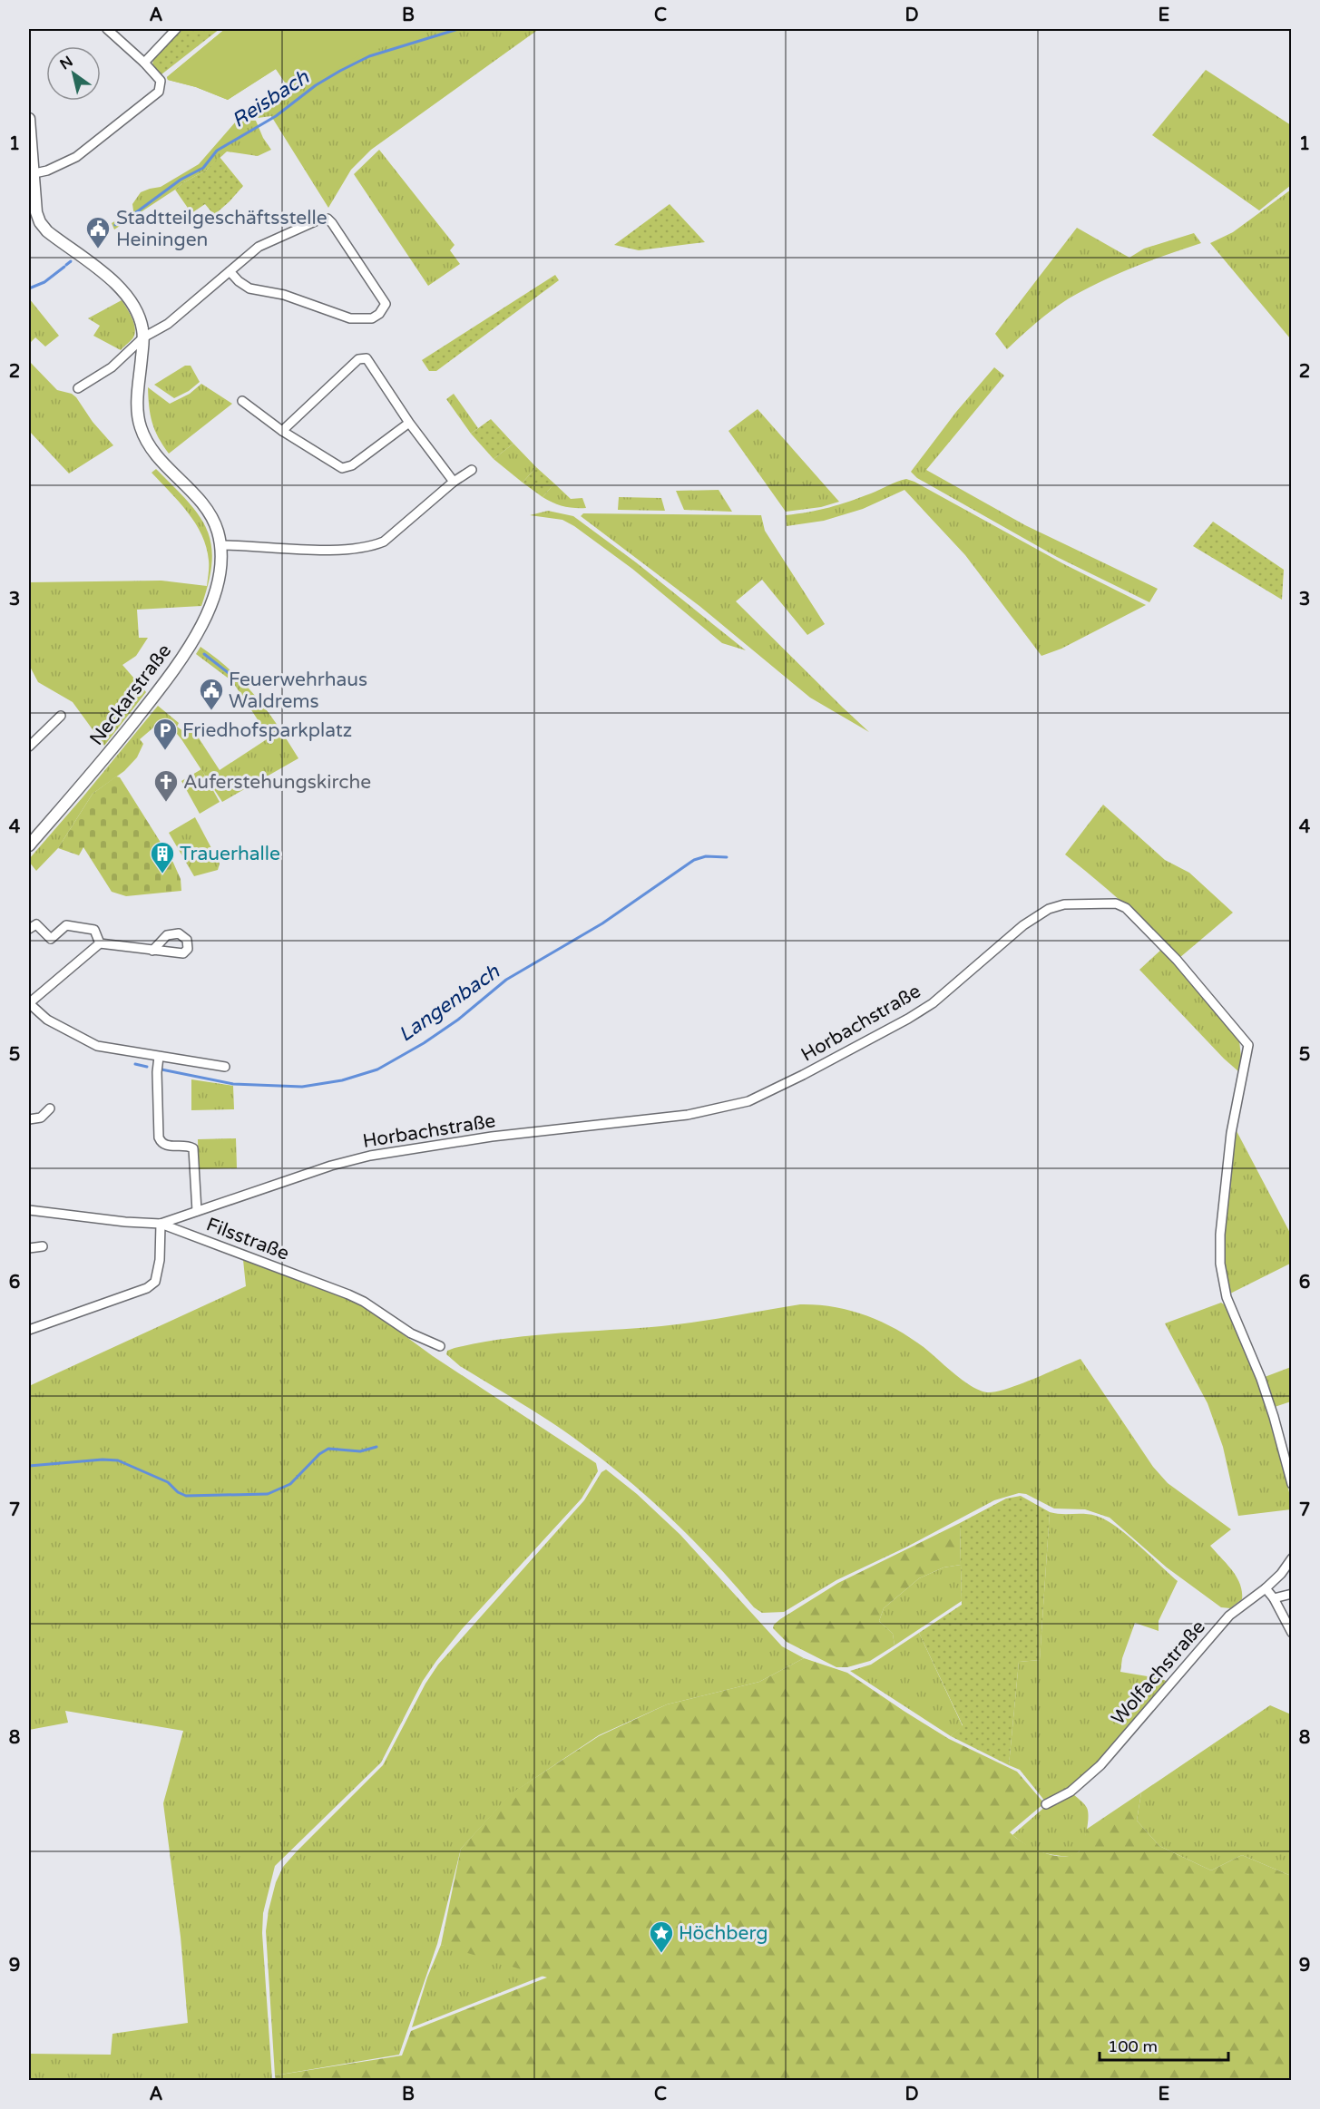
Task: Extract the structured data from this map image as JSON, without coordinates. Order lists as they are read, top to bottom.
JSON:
{
  "streets": {
    "street": [
      "Neckarstraße",
      "Horbachstraße",
      "Filsstraße",
      "Wolfachstraße"
    ]
  },
  "crossings": [
    ["Horbachstraße", "Filsstraße"]
  ],
  "water": ["Reisbach", "Langenbach"],
  "places": {
    "public building": ["Stadtteilgeschäftsstelle Heiningen", "Feuerwehrhaus Waldrems"],
    "parking": ["Friedhofsparkplatz"],
    "church": ["Auferstehungskirche"],
    "building": ["Trauerhalle"],
    "place": ["Höchberg"]
  },
  "scale_bar": "100 m",
  "north": "top left",
  "grid": {
    "columns": [
      "A",
      "B",
      "C",
      "D",
      "E"
    ],
    "rows": [
      "1",
      "2",
      "3",
      "4",
      "5",
      "6",
      "7",
      "8",
      "9"
    ]
  }
}
